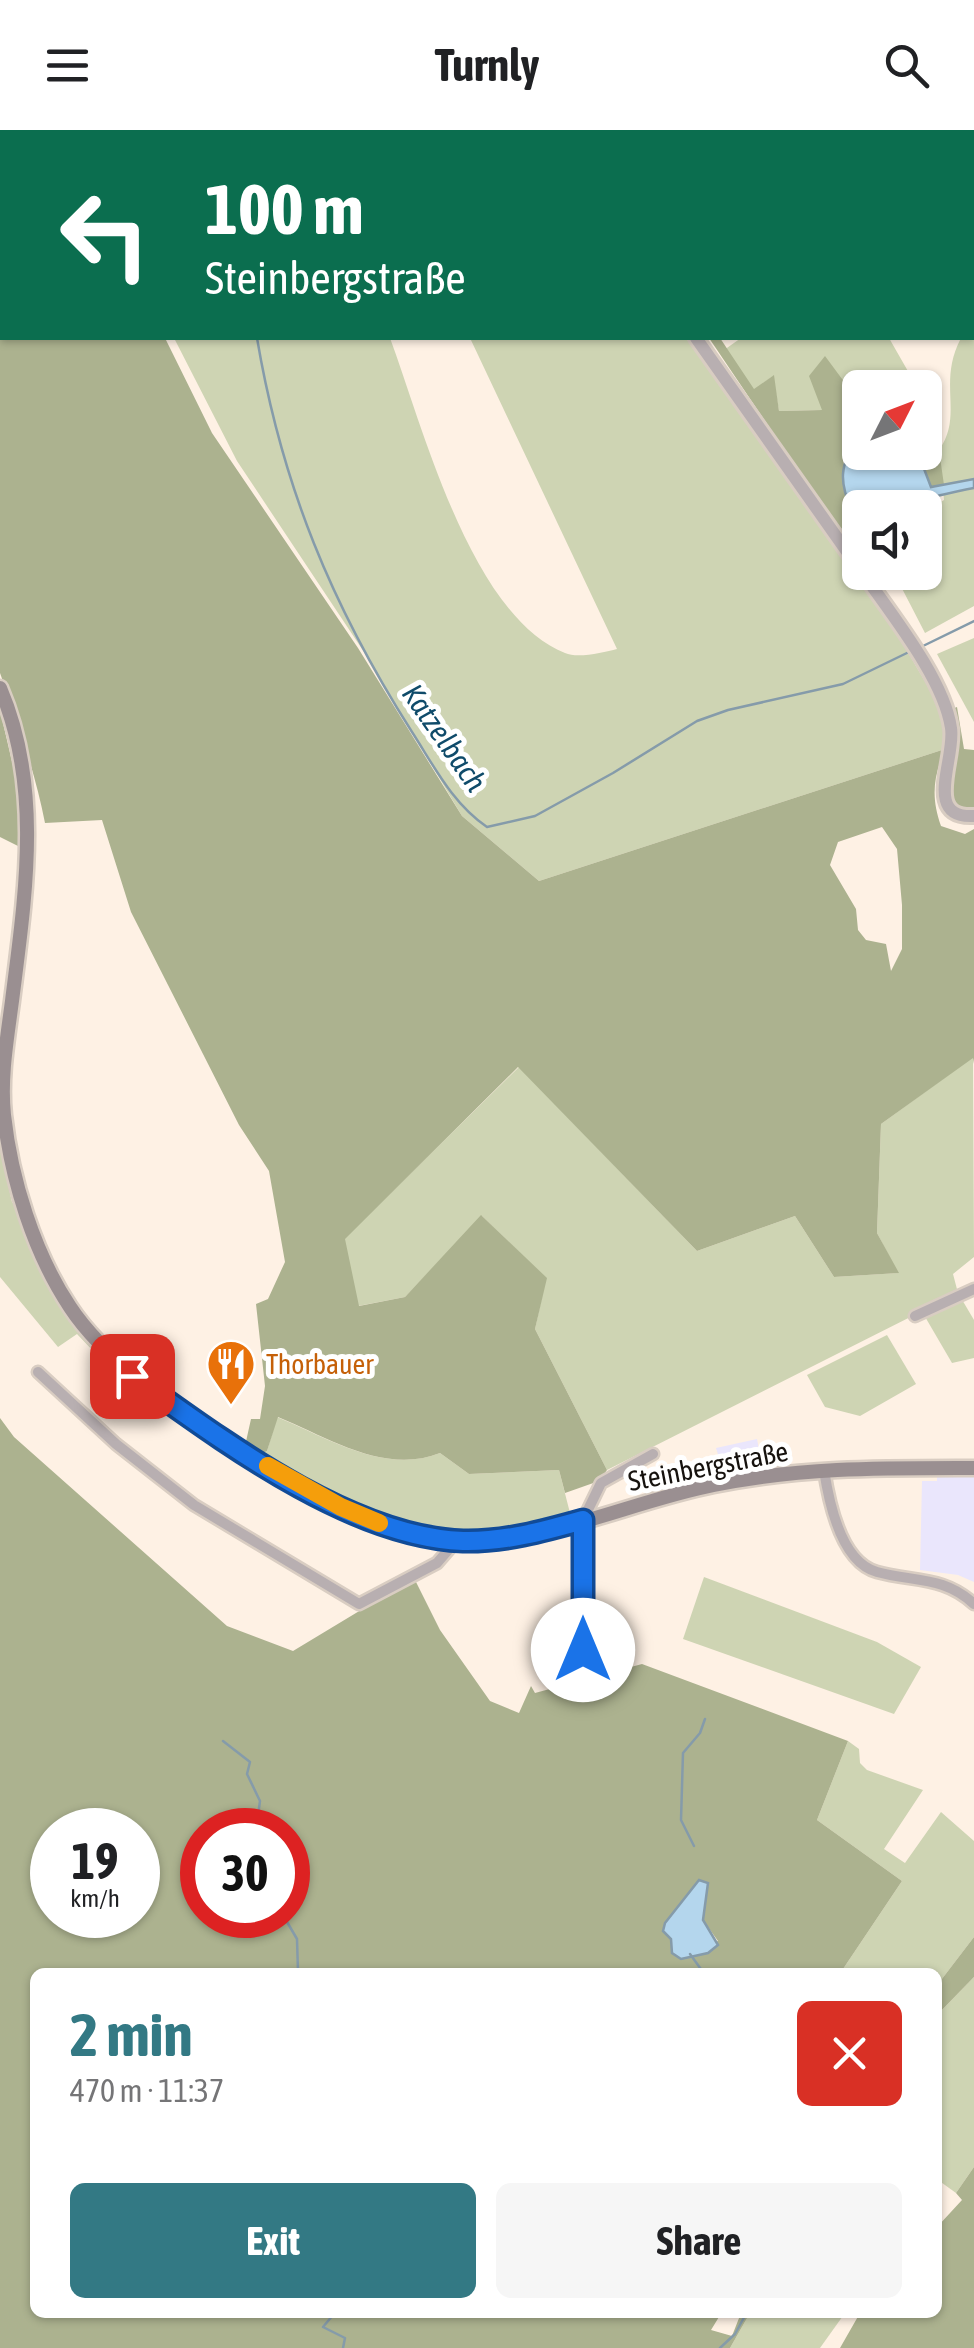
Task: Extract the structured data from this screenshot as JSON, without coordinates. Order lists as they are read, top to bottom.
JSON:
{
  "streets": {
    "main road": ["Steinbergstraße"]
  },
  "water": ["Katzelbach"],
  "places": {
    "restaurant": ["Thorbauer"]
  },
  "north": "top right",
  "page": {
    "header": "Turnly",
    "turn": ["100 m", "Steinbergstraße"],
    "speed": "19 km/h",
    "limit": "30",
    "heading": ["2 min", "470 m · 11:37"],
    "buttons": ["Exit", "Share"]
  }
}
